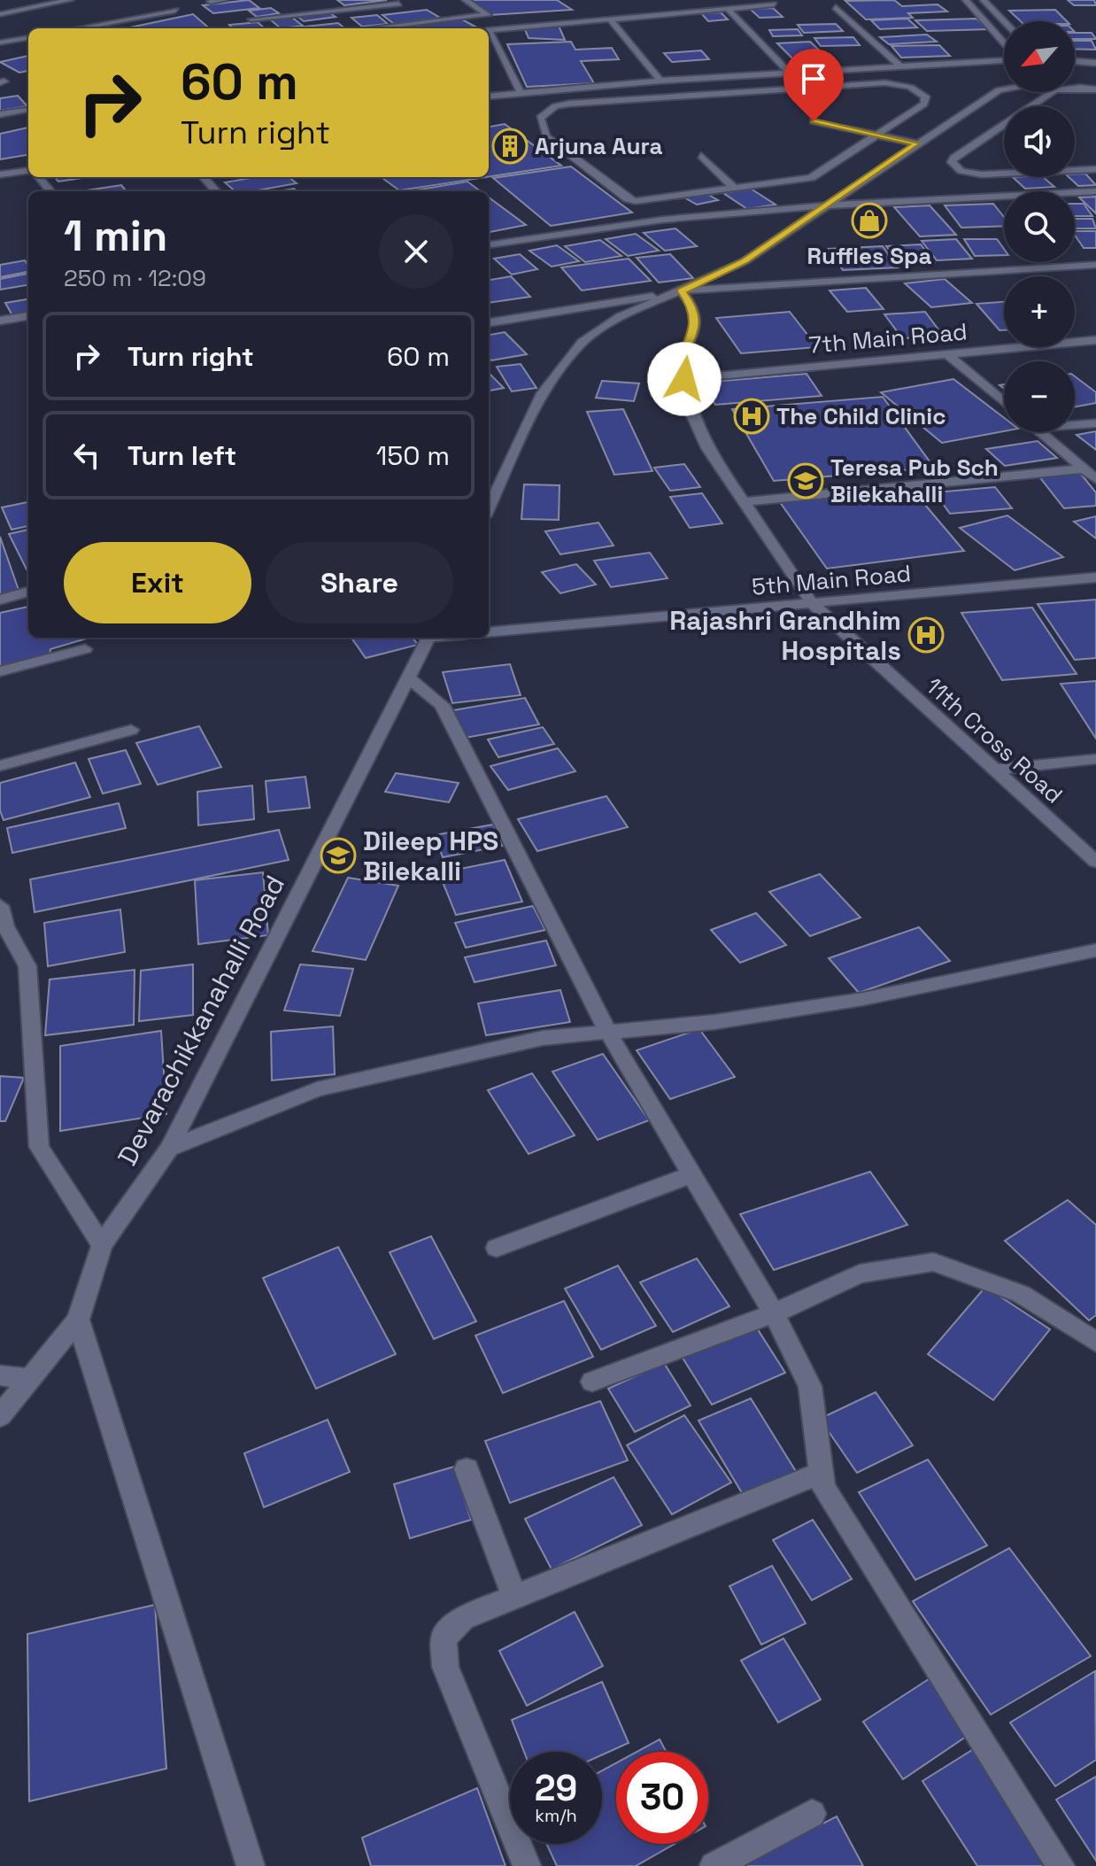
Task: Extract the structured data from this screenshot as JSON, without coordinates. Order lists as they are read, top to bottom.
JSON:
{
  "streets": {
    "street": [
      "7th Main Road",
      "5th Main Road",
      "11th Cross Road",
      "Devarachikkanahalli Road"
    ]
  },
  "crossings": [
    ["7th Main Road", "11th Cross Road"],
    ["5th Main Road", "11th Cross Road"]
  ],
  "places": {
    "building": ["Arjuna Aura"],
    "shop": ["Ruffles Spa"],
    "hospital": ["The Child Clinic", "Rajashri Grandhim Hospitals"],
    "school or university": ["Teresa Pub Sch Bilekahalli", "Dileep HPS Bilekalli"]
  },
  "north": "bottom left",
  "page": {
    "map_buttons": ["+", "−"],
    "turn": ["60 m", "Turn right"],
    "heading": ["1 min", "250 m · 12:09"],
    "list": [
      {
        "name": "Turn right",
        "value": "60 m"
      },
      {
        "name": "Turn left",
        "value": "150 m"
      }
    ],
    "buttons": ["Exit", "Share"],
    "speed": "29 km/h",
    "limit": "30"
  }
}
